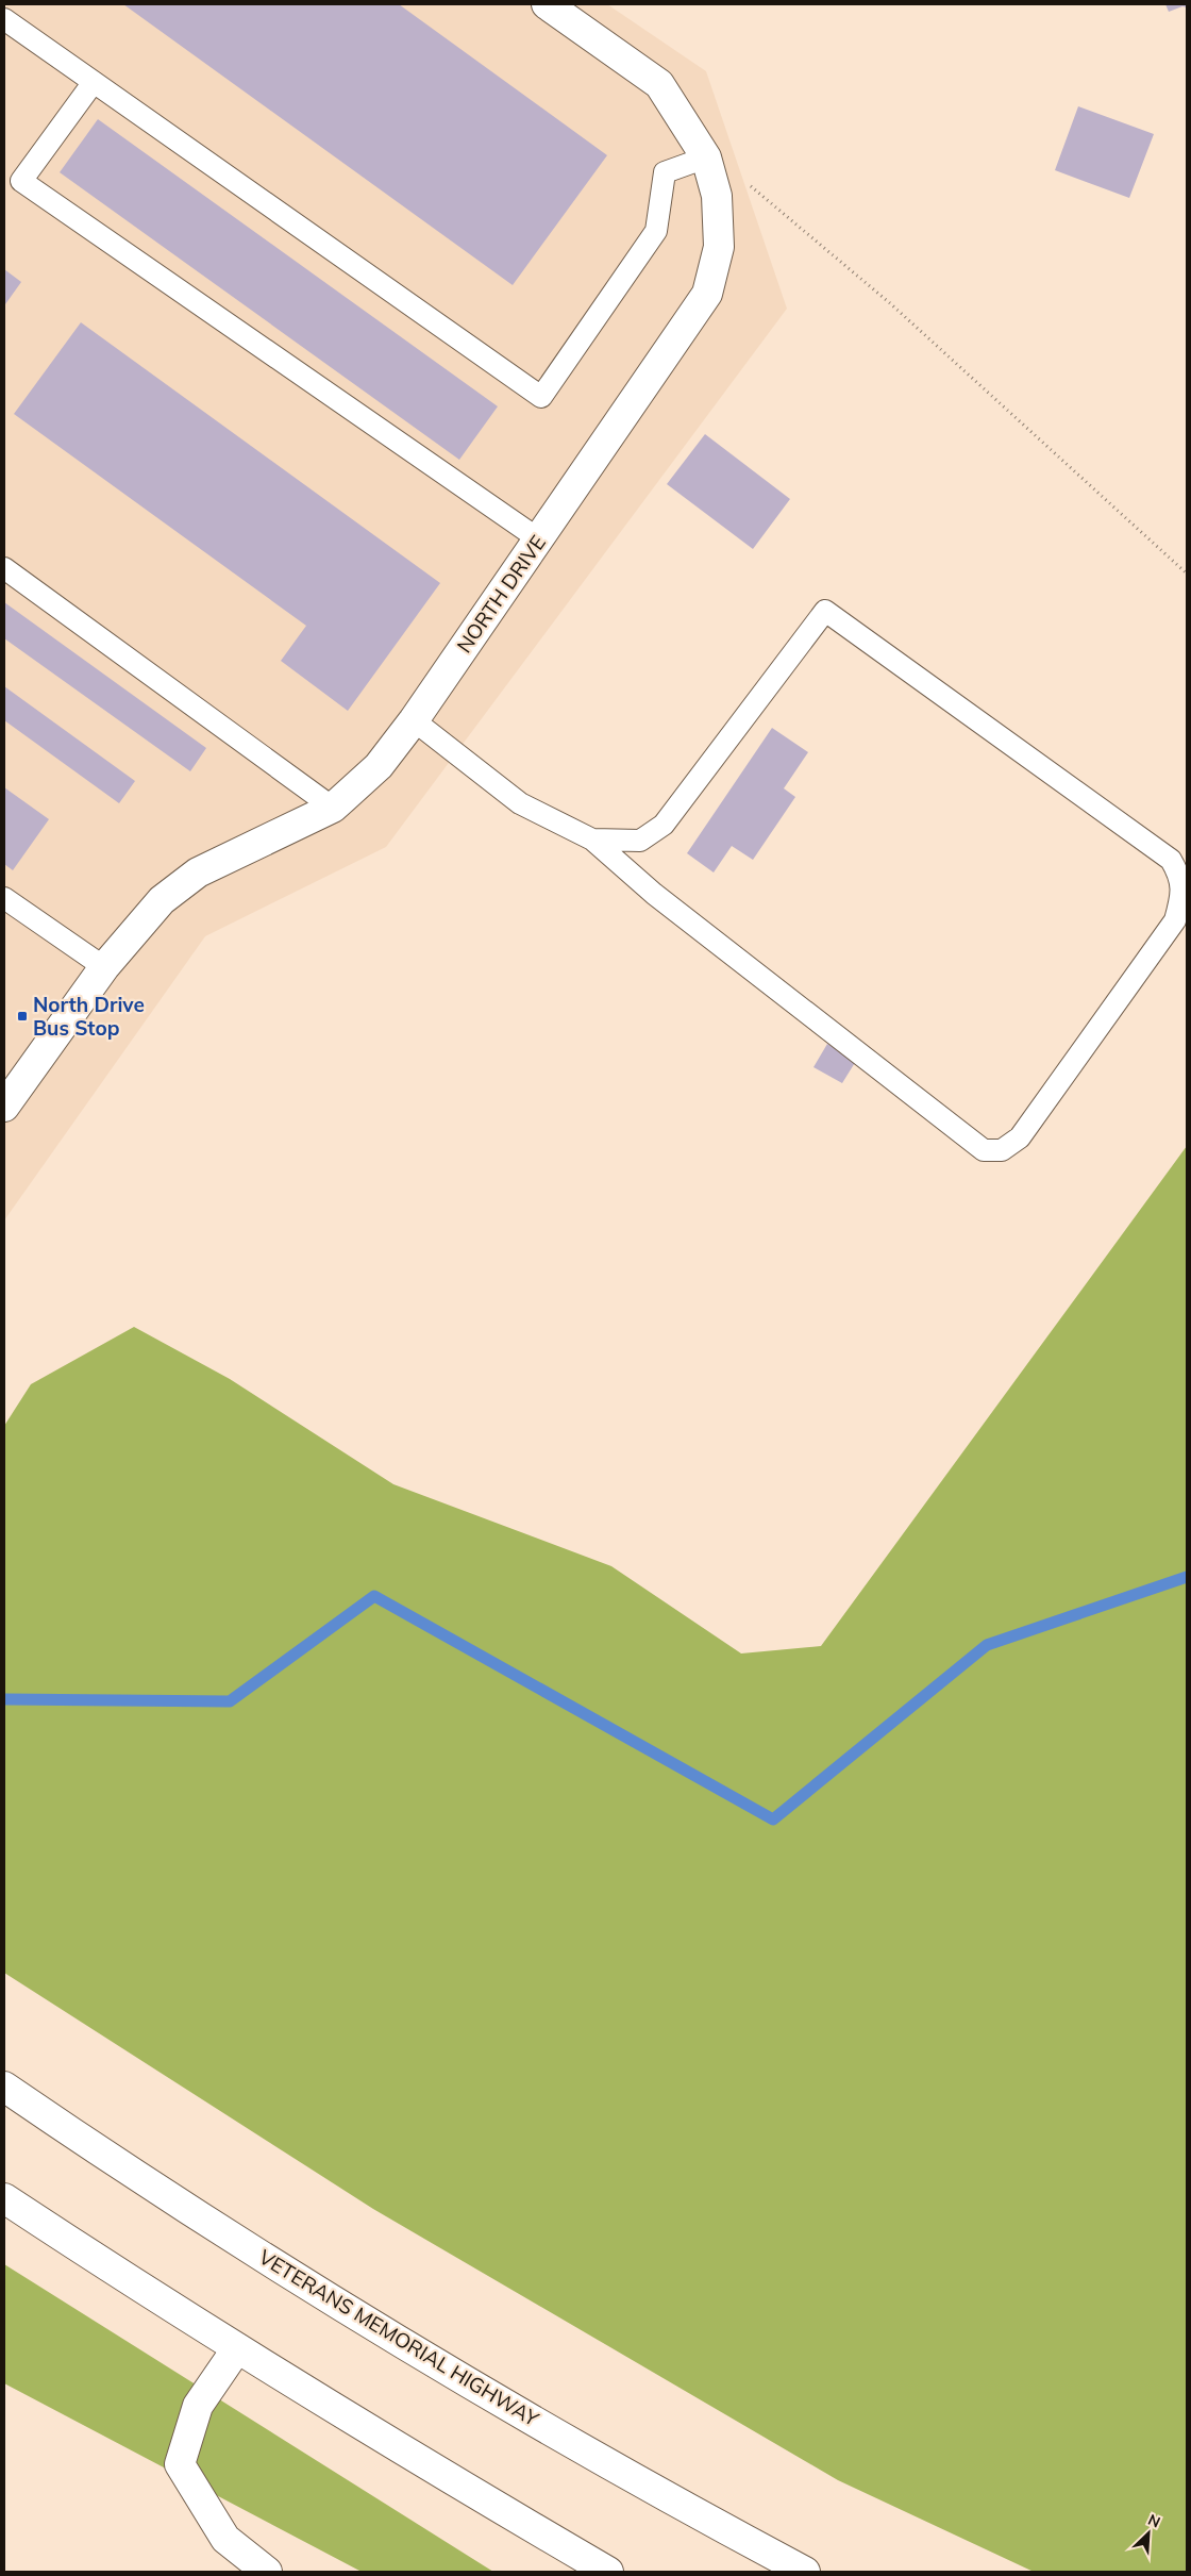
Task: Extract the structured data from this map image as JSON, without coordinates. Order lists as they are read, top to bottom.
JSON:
{
  "streets": {
    "main road": ["NORTH DRIVE", "VETERANS MEMORIAL HIGHWAY"]
  },
  "places": {
    "transit": ["North Drive Bus Stop"]
  },
  "north": "top right"
}
